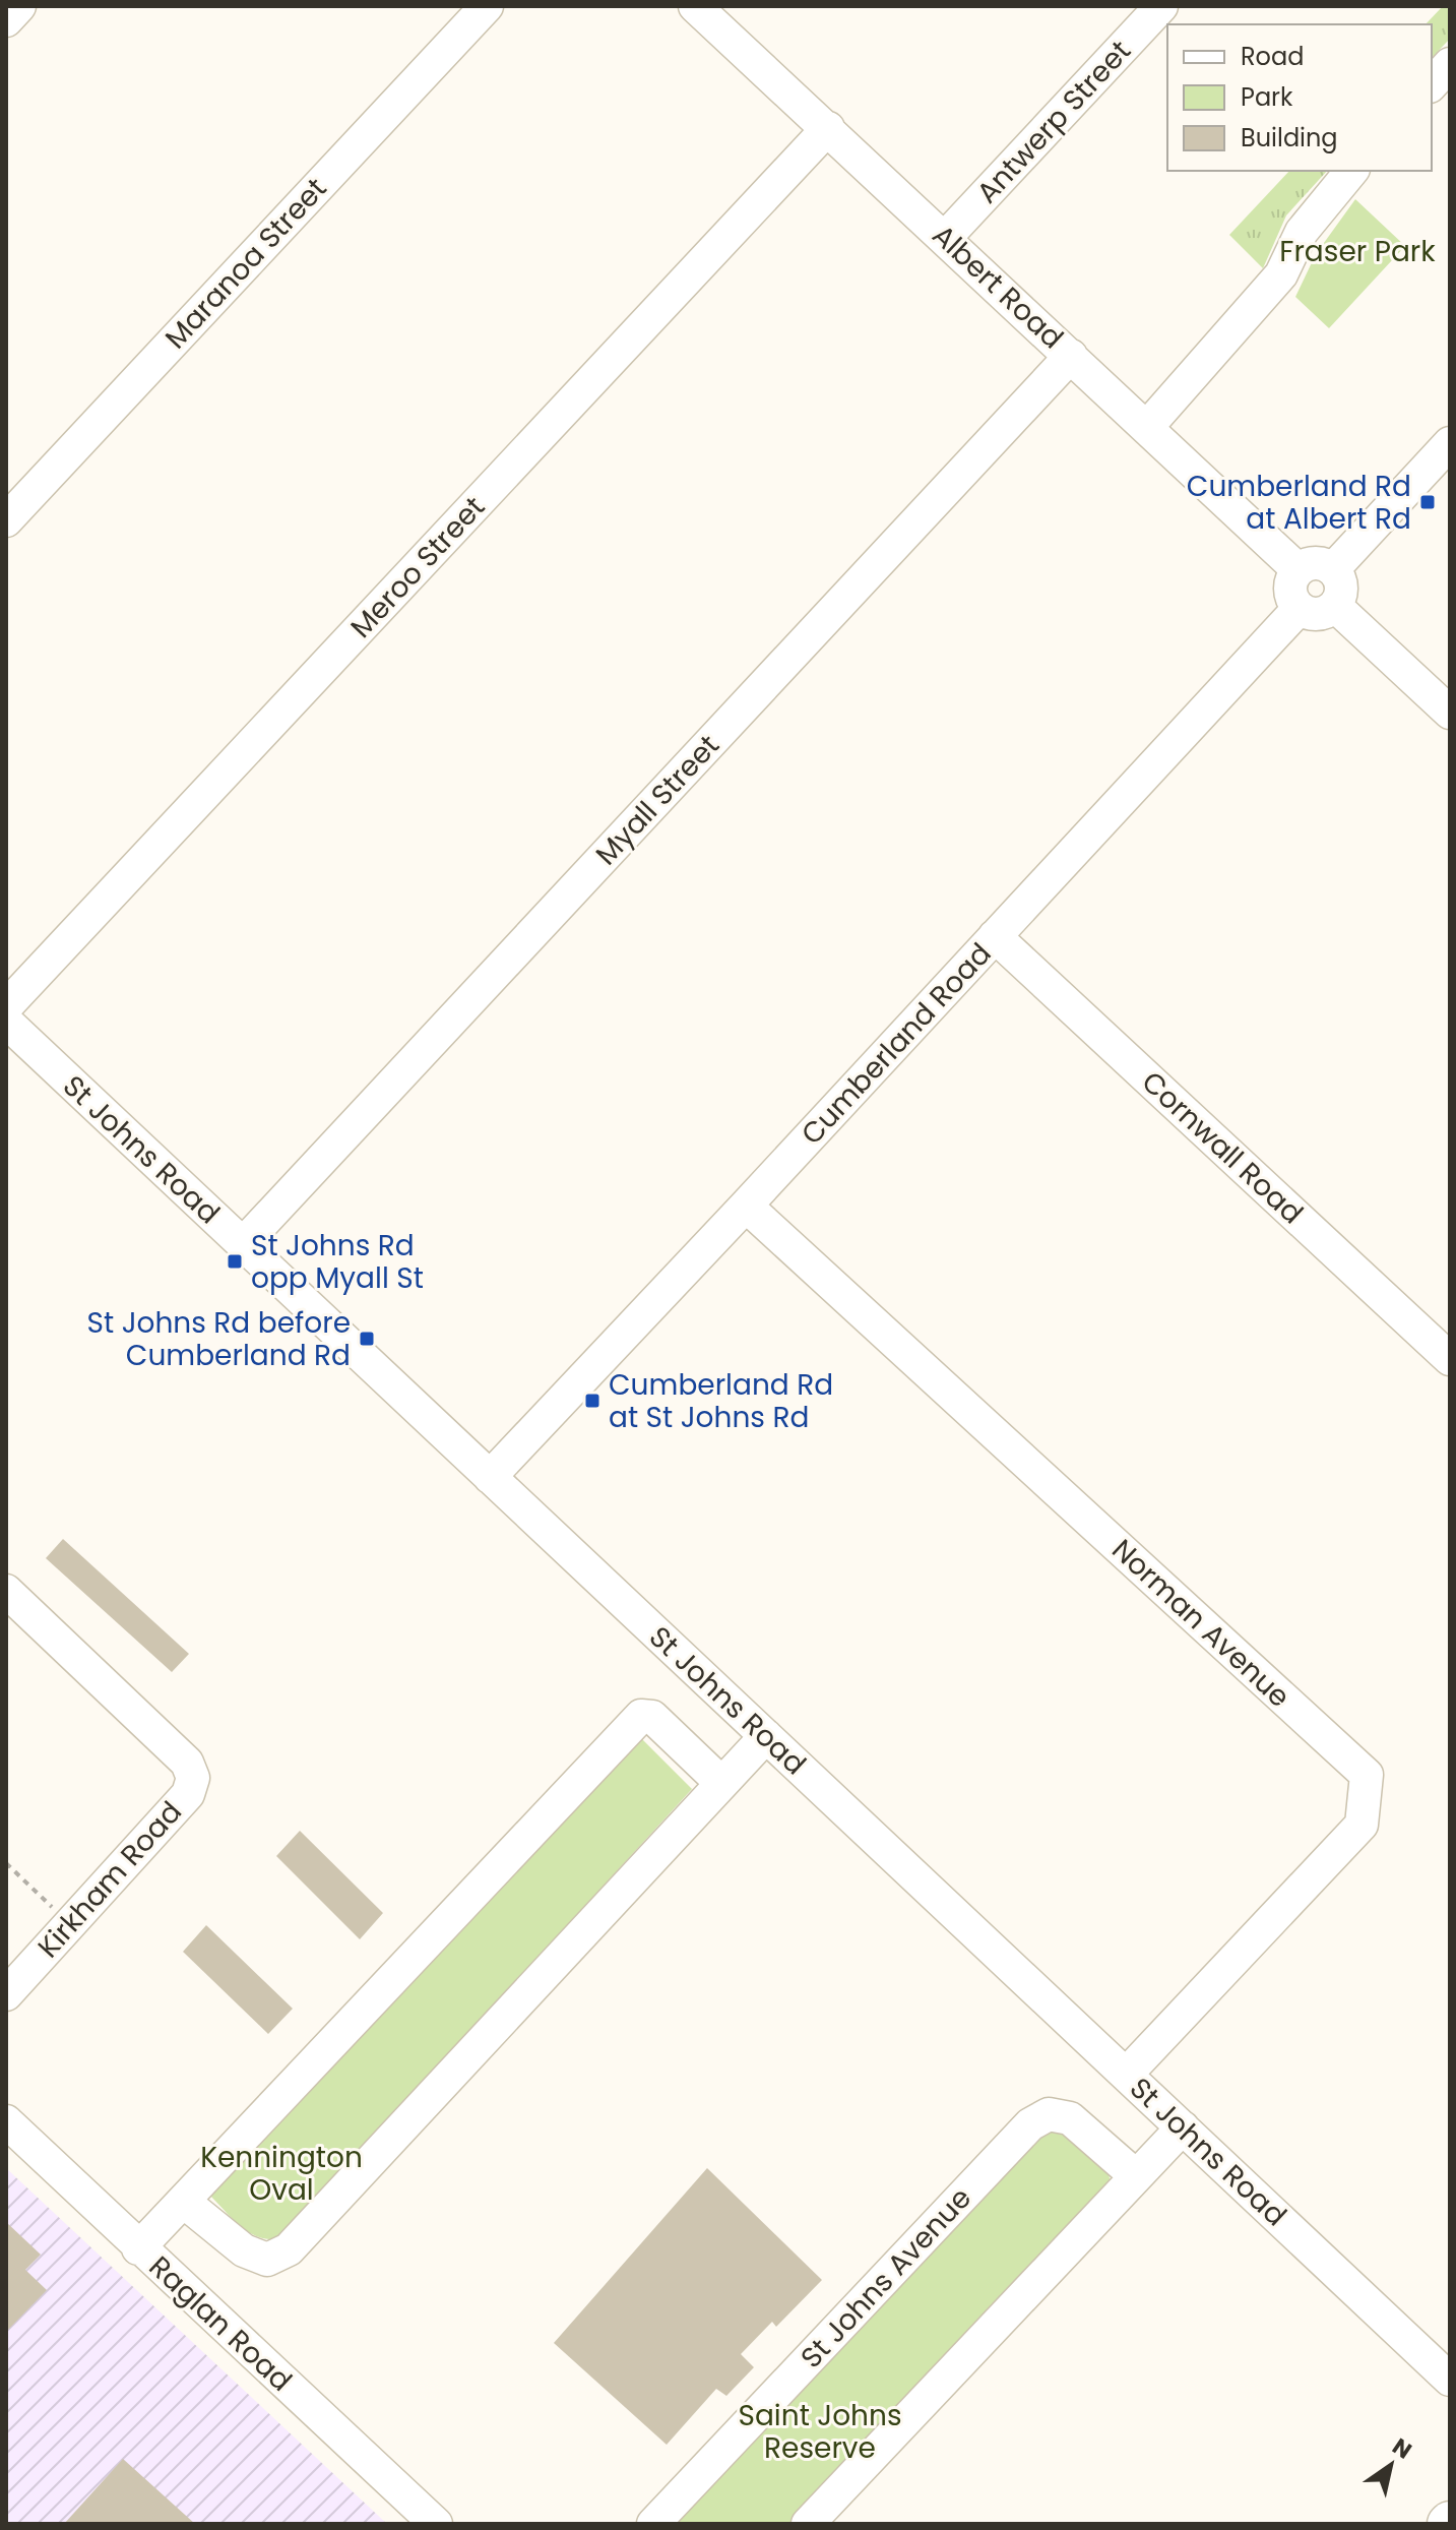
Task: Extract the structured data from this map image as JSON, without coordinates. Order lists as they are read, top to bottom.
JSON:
{
  "streets": {
    "street": [
      "Antwerp Street",
      "Maranoa Street",
      "Albert Road",
      "Meroo Street",
      "Myall Street",
      "Cumberland Road",
      "Cornwall Road",
      "St Johns Road",
      "Norman Avenue",
      "Kirkham Road",
      "St Johns Avenue",
      "Raglan Road"
    ]
  },
  "crossings": [
    ["Antwerp Street", "Albert Road"],
    ["Albert Road", "Meroo Street"],
    ["Albert Road", "Myall Street"],
    ["Albert Road", "Cumberland Road"],
    ["Myall Street", "St Johns Road"],
    ["Cumberland Road", "Cornwall Road"],
    ["Cumberland Road", "St Johns Road"],
    ["Cumberland Road", "Norman Avenue"],
    ["St Johns Road", "Norman Avenue"]
  ],
  "parks": ["Fraser Park", "Kennington Oval", "Saint Johns Reserve"],
  "places": {
    "transit": [
      "Cumberland Rd at Albert Rd",
      "St Johns Rd opp Myall St",
      "St Johns Rd before Cumberland Rd",
      "Cumberland Rd at St Johns Rd"
    ]
  },
  "legend": ["Road", "Park", "Building"],
  "north": "top right"
}
